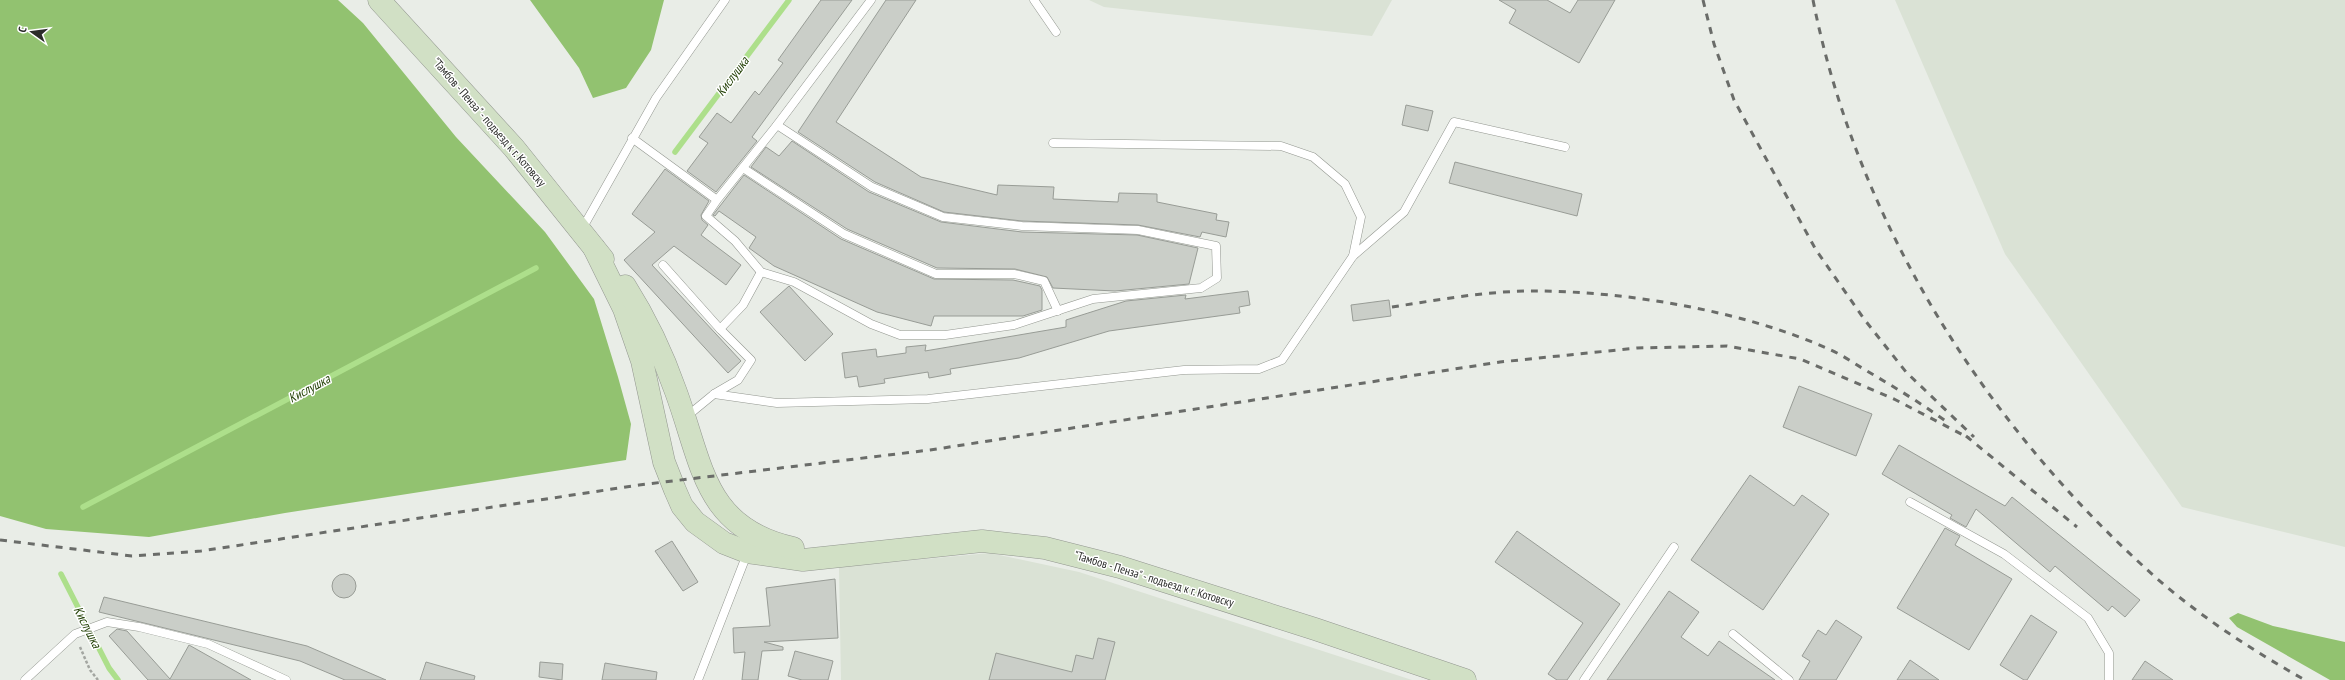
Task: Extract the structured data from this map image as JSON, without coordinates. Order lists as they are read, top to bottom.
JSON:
{
  "streets": {
    "main road": ["\"Тамбов - Пенза\" - подъезд к г. Котовску"]
  },
  "water": ["Кислушка"],
  "north": "left"
}
